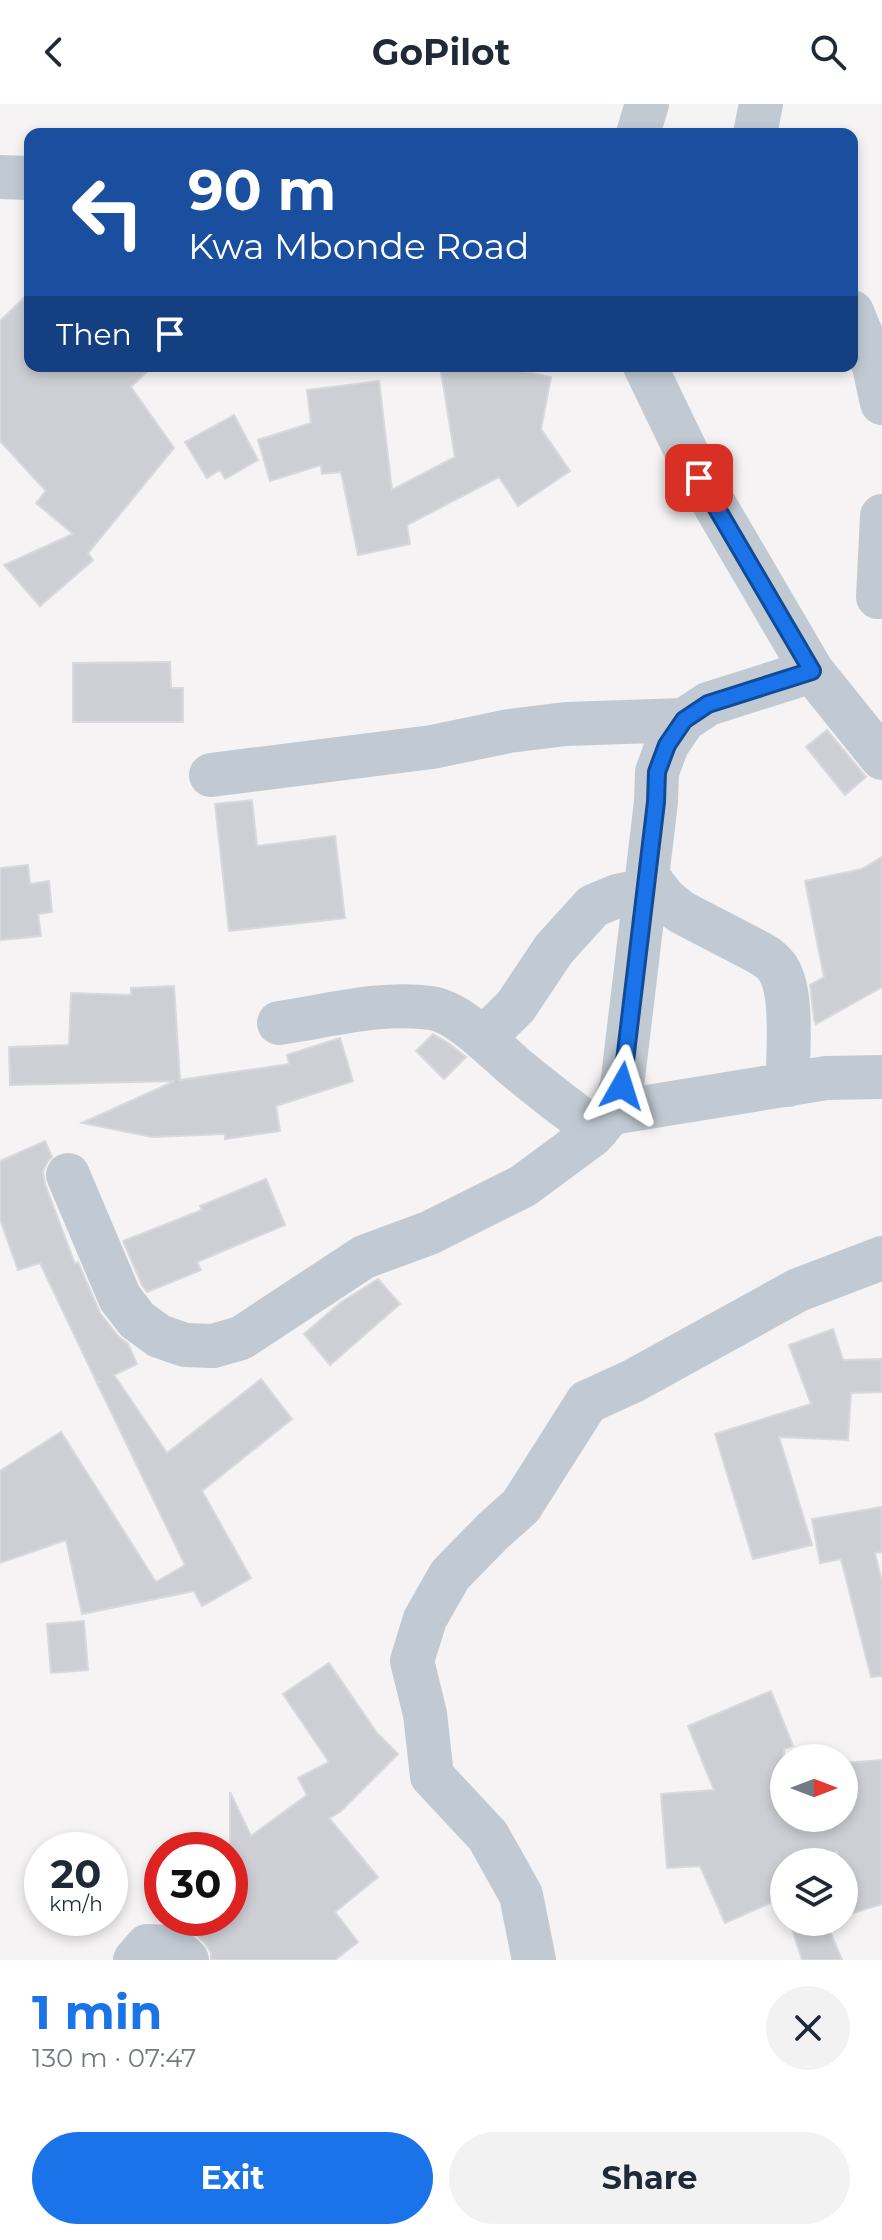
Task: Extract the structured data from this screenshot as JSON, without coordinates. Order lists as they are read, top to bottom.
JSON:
{
  "north": "right",
  "page": {
    "header": "GoPilot",
    "turn": ["90 m", "Kwa Mbonde Road"],
    "then": "Then",
    "speed": "20 km/h",
    "limit": "30",
    "heading": ["1 min", "130 m · 07:47"],
    "buttons": ["Exit", "Share"]
  }
}
